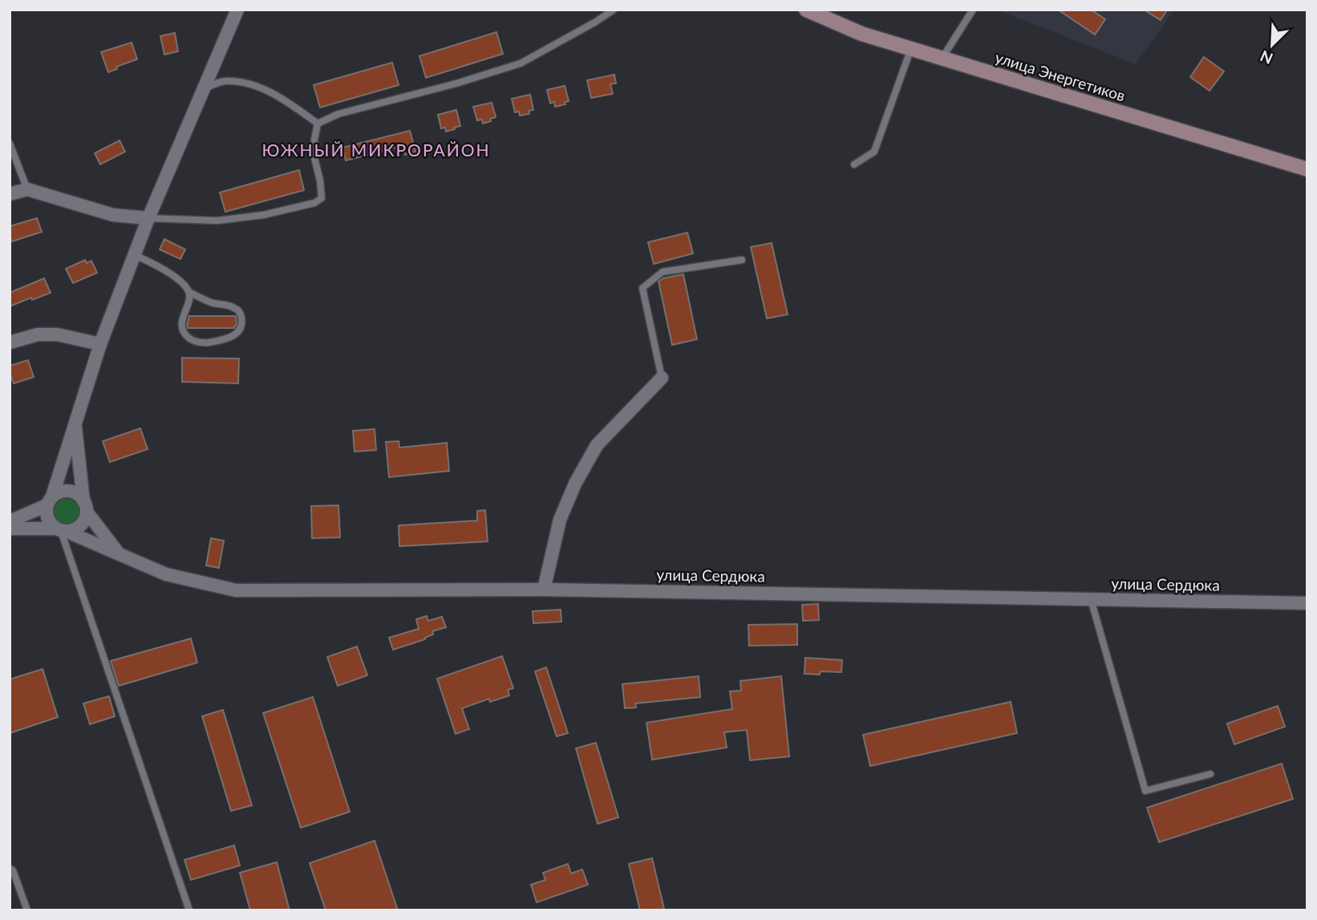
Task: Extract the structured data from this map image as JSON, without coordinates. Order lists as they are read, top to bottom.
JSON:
{
  "streets": {
    "main road": ["улица Энергетиков"],
    "street": ["улица Сердюка"]
  },
  "districts": ["ЮЖНЫЙ МИКРОРАЙОН"],
  "north": "bottom left"
}
